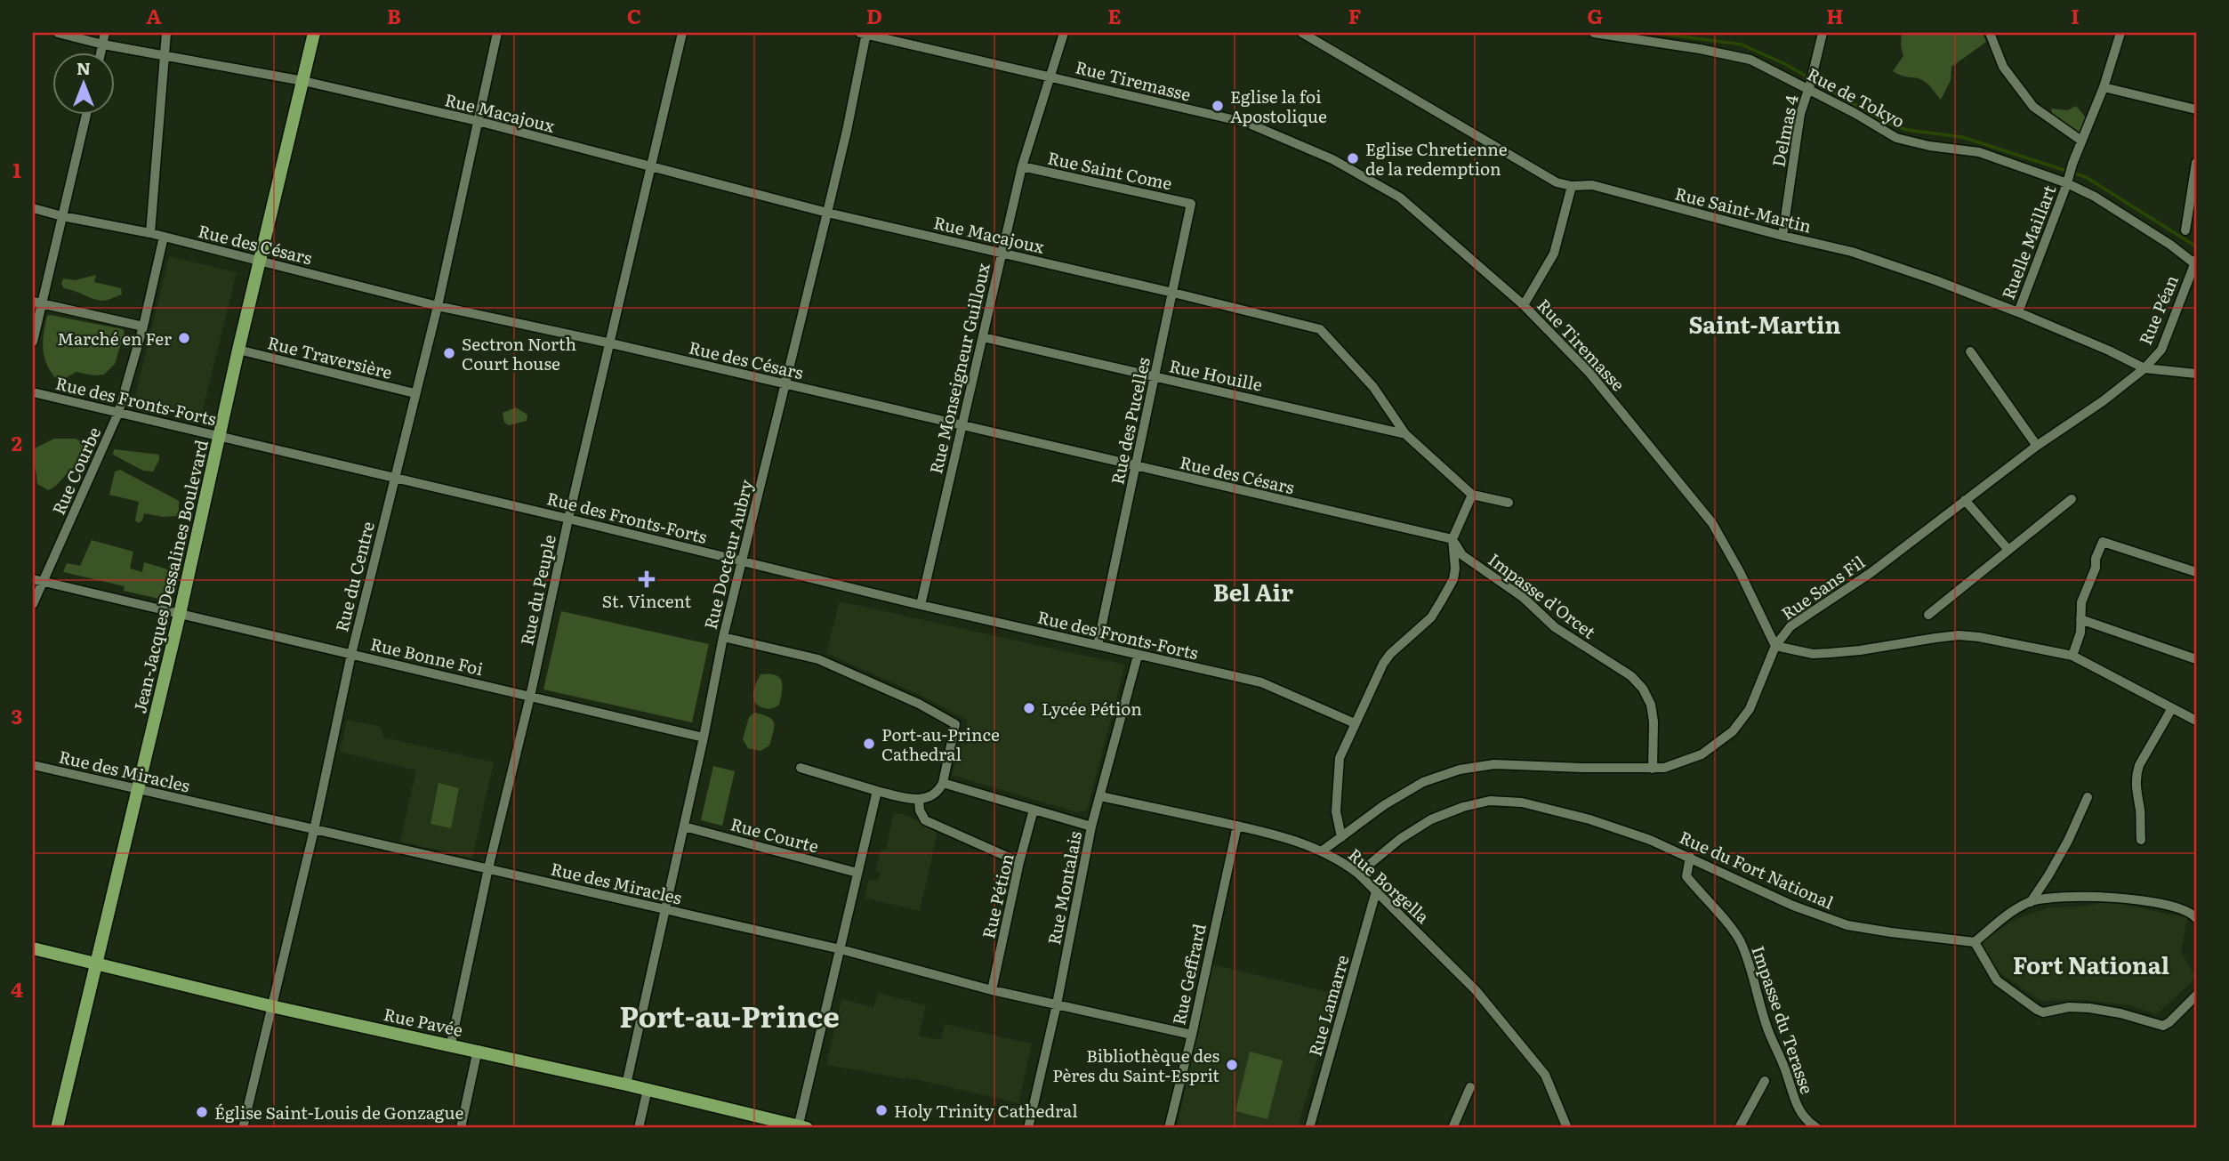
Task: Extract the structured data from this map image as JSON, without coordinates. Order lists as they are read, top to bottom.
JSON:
{
  "streets": {
    "main road": ["Jean-Jacques Dessalines Boulevard", "Rue Pavée"],
    "street": [
      "Rue Tiremasse",
      "Rue de Tokyo",
      "Rue Macajoux",
      "Delmas 4",
      "Rue Saint Come",
      "Rue Saint-Martin",
      "Ruelle Maillart",
      "Rue des Césars",
      "Rue Péan",
      "Rue Traversière",
      "Rue Monseigneur Guilloux",
      "Rue Houille",
      "Rue des Fronts-Forts",
      "Rue des Pucelles",
      "Rue Courbe",
      "Rue Docteur Aubry",
      "Rue du Centre",
      "Rue Sans Fil",
      "Rue du Peuple",
      "Impasse d'Orcet",
      "Rue Bonne Foi",
      "Rue des Miracles",
      "Rue Courte",
      "Rue du Fort National",
      "Rue Borgella",
      "Rue Montalais",
      "Rue Pétion",
      "Rue Geffrard",
      "Rue Lamarre",
      "Impasse du Terasse"
    ]
  },
  "crossings": [
    ["Rue Tiremasse", "Rue Monseigneur Guilloux"],
    ["Rue Tiremasse", "Rue Docteur Aubry"],
    ["Rue Tiremasse", "Rue Sans Fil"],
    ["Rue de Tokyo", "Delmas 4"],
    ["Rue de Tokyo", "Ruelle Maillart"],
    ["Rue de Tokyo", "Rue Péan"],
    ["Rue Macajoux", "Rue Monseigneur Guilloux"],
    ["Rue Macajoux", "Rue Houille"],
    ["Rue Macajoux", "Rue des Pucelles"],
    ["Rue Macajoux", "Rue Docteur Aubry"],
    ["Rue Macajoux", "Jean-Jacques Dessalines Boulevard"],
    ["Rue Macajoux", "Rue du Centre"],
    ["Rue Macajoux", "Rue du Peuple"],
    ["Delmas 4", "Rue Saint-Martin"],
    ["Rue Saint Come", "Rue Monseigneur Guilloux"],
    ["Rue Saint Come", "Rue des Pucelles"],
    ["Rue Saint-Martin", "Ruelle Maillart"],
    ["Rue Saint-Martin", "Rue Péan"],
    ["Rue Saint-Martin", "Rue Sans Fil"],
    ["Rue des Césars", "Rue Monseigneur Guilloux"],
    ["Rue des Césars", "Rue des Pucelles"],
    ["Rue des Césars", "Rue Courbe"],
    ["Rue des Césars", "Rue Docteur Aubry"],
    ["Rue des Césars", "Jean-Jacques Dessalines Boulevard"],
    ["Rue des Césars", "Rue du Centre"],
    ["Rue des Césars", "Rue du Peuple"],
    ["Rue des Césars", "Impasse d'Orcet"],
    ["Rue Péan", "Rue Sans Fil"],
    ["Rue Traversière", "Jean-Jacques Dessalines Boulevard"],
    ["Rue Traversière", "Rue du Centre"],
    ["Rue Monseigneur Guilloux", "Rue Houille"],
    ["Rue Monseigneur Guilloux", "Rue des Fronts-Forts"],
    ["Rue Houille", "Rue des Pucelles"],
    ["Rue des Fronts-Forts", "Rue des Pucelles"],
    ["Rue des Fronts-Forts", "Rue Courbe"],
    ["Rue des Fronts-Forts", "Rue Docteur Aubry"],
    ["Rue des Fronts-Forts", "Jean-Jacques Dessalines Boulevard"],
    ["Rue des Fronts-Forts", "Rue du Centre"],
    ["Rue des Fronts-Forts", "Rue du Peuple"],
    ["Rue des Fronts-Forts", "Rue Montalais"],
    ["Rue Courbe", "Rue Bonne Foi"],
    ["Rue Docteur Aubry", "Rue Bonne Foi"],
    ["Rue Docteur Aubry", "Rue des Miracles"],
    ["Rue Docteur Aubry", "Rue Courte"],
    ["Rue Docteur Aubry", "Rue Pavée"],
    ["Jean-Jacques Dessalines Boulevard", "Rue Bonne Foi"],
    ["Jean-Jacques Dessalines Boulevard", "Rue des Miracles"],
    ["Jean-Jacques Dessalines Boulevard", "Rue Pavée"],
    ["Rue du Centre", "Rue Bonne Foi"],
    ["Rue du Centre", "Rue des Miracles"],
    ["Rue du Centre", "Rue Pavée"],
    ["Rue Sans Fil", "Impasse d'Orcet"],
    ["Rue Sans Fil", "Rue Borgella"],
    ["Rue du Peuple", "Rue Bonne Foi"],
    ["Rue du Peuple", "Rue des Miracles"],
    ["Rue du Peuple", "Rue Pavée"],
    ["Rue des Miracles", "Rue Montalais"],
    ["Rue des Miracles", "Rue Pétion"],
    ["Rue des Miracles", "Rue Geffrard"],
    ["Rue du Fort National", "Rue Borgella"],
    ["Rue du Fort National", "Impasse du Terasse"],
    ["Rue Borgella", "Rue Montalais"],
    ["Rue Borgella", "Rue Geffrard"],
    ["Rue Borgella", "Rue Lamarre"]
  ],
  "districts": [
    "Saint-Martin",
    "Bel Air",
    "Fort National",
    "Port-au-Prince"
  ],
  "places": {
    "other": [
      "Eglise la foi Apostolique",
      "Eglise Chretienne de la redemption",
      "Marché en Fer",
      "Sectron North Court house",
      "Lycée Pétion",
      "Port-au-Prince Cathedral",
      "Bibliothèque des Pères du Saint-Esprit",
      "Holy Trinity Cathedral",
      "Église Saint-Louis de Gonzague"
    ],
    "health": ["St. Vincent"]
  },
  "north": "top",
  "grid": {
    "columns": [
      "A",
      "B",
      "C",
      "D",
      "E",
      "F",
      "G",
      "H",
      "I"
    ],
    "rows": [
      "1",
      "2",
      "3",
      "4"
    ]
  }
}
